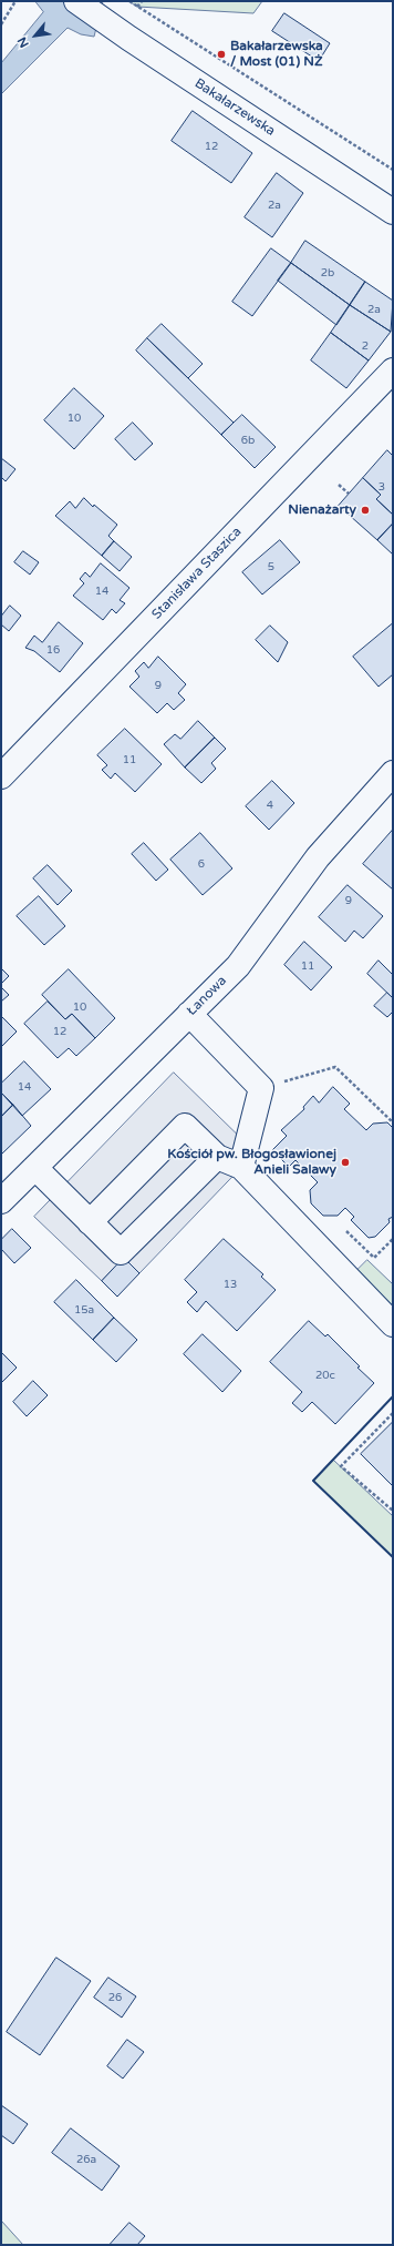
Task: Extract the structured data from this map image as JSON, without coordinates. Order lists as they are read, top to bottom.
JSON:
{
  "streets": {
    "street": ["Bakałarzewska", "Stanisława Staszica", "Łanowa"]
  },
  "places": ["Bakałarzewska / Most (01) NŻ", "Nienażarty", "Kościół pw. Błogosławionej Anieli Salawy"],
  "house_numbers": [
    "12",
    "2a",
    "2b",
    "2a",
    "2",
    "10",
    "6b",
    "3",
    "5",
    "14",
    "16",
    "9",
    "11",
    "4",
    "6",
    "9",
    "11",
    "10",
    "12",
    "14",
    "13",
    "15a",
    "20c",
    "26",
    "26a"
  ],
  "north": "bottom left"
}
